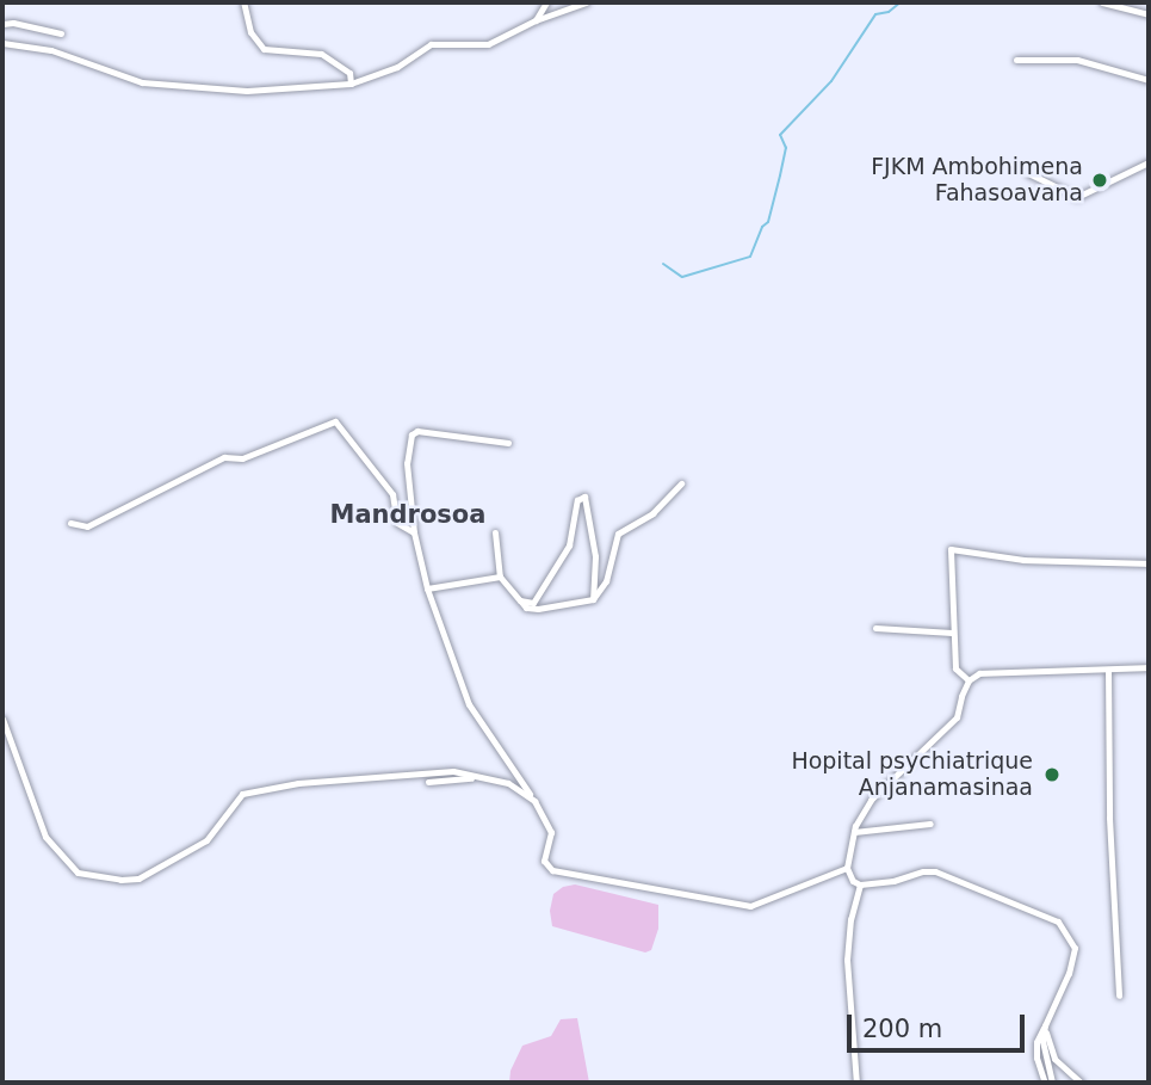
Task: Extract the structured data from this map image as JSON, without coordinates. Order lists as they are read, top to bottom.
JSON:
{
  "districts": ["Mandrosoa"],
  "places": ["FJKM Ambohimena Fahasoavana", "Hopital psychiatrique Anjanamasinaa"],
  "scale_bar": "200 m"
}
